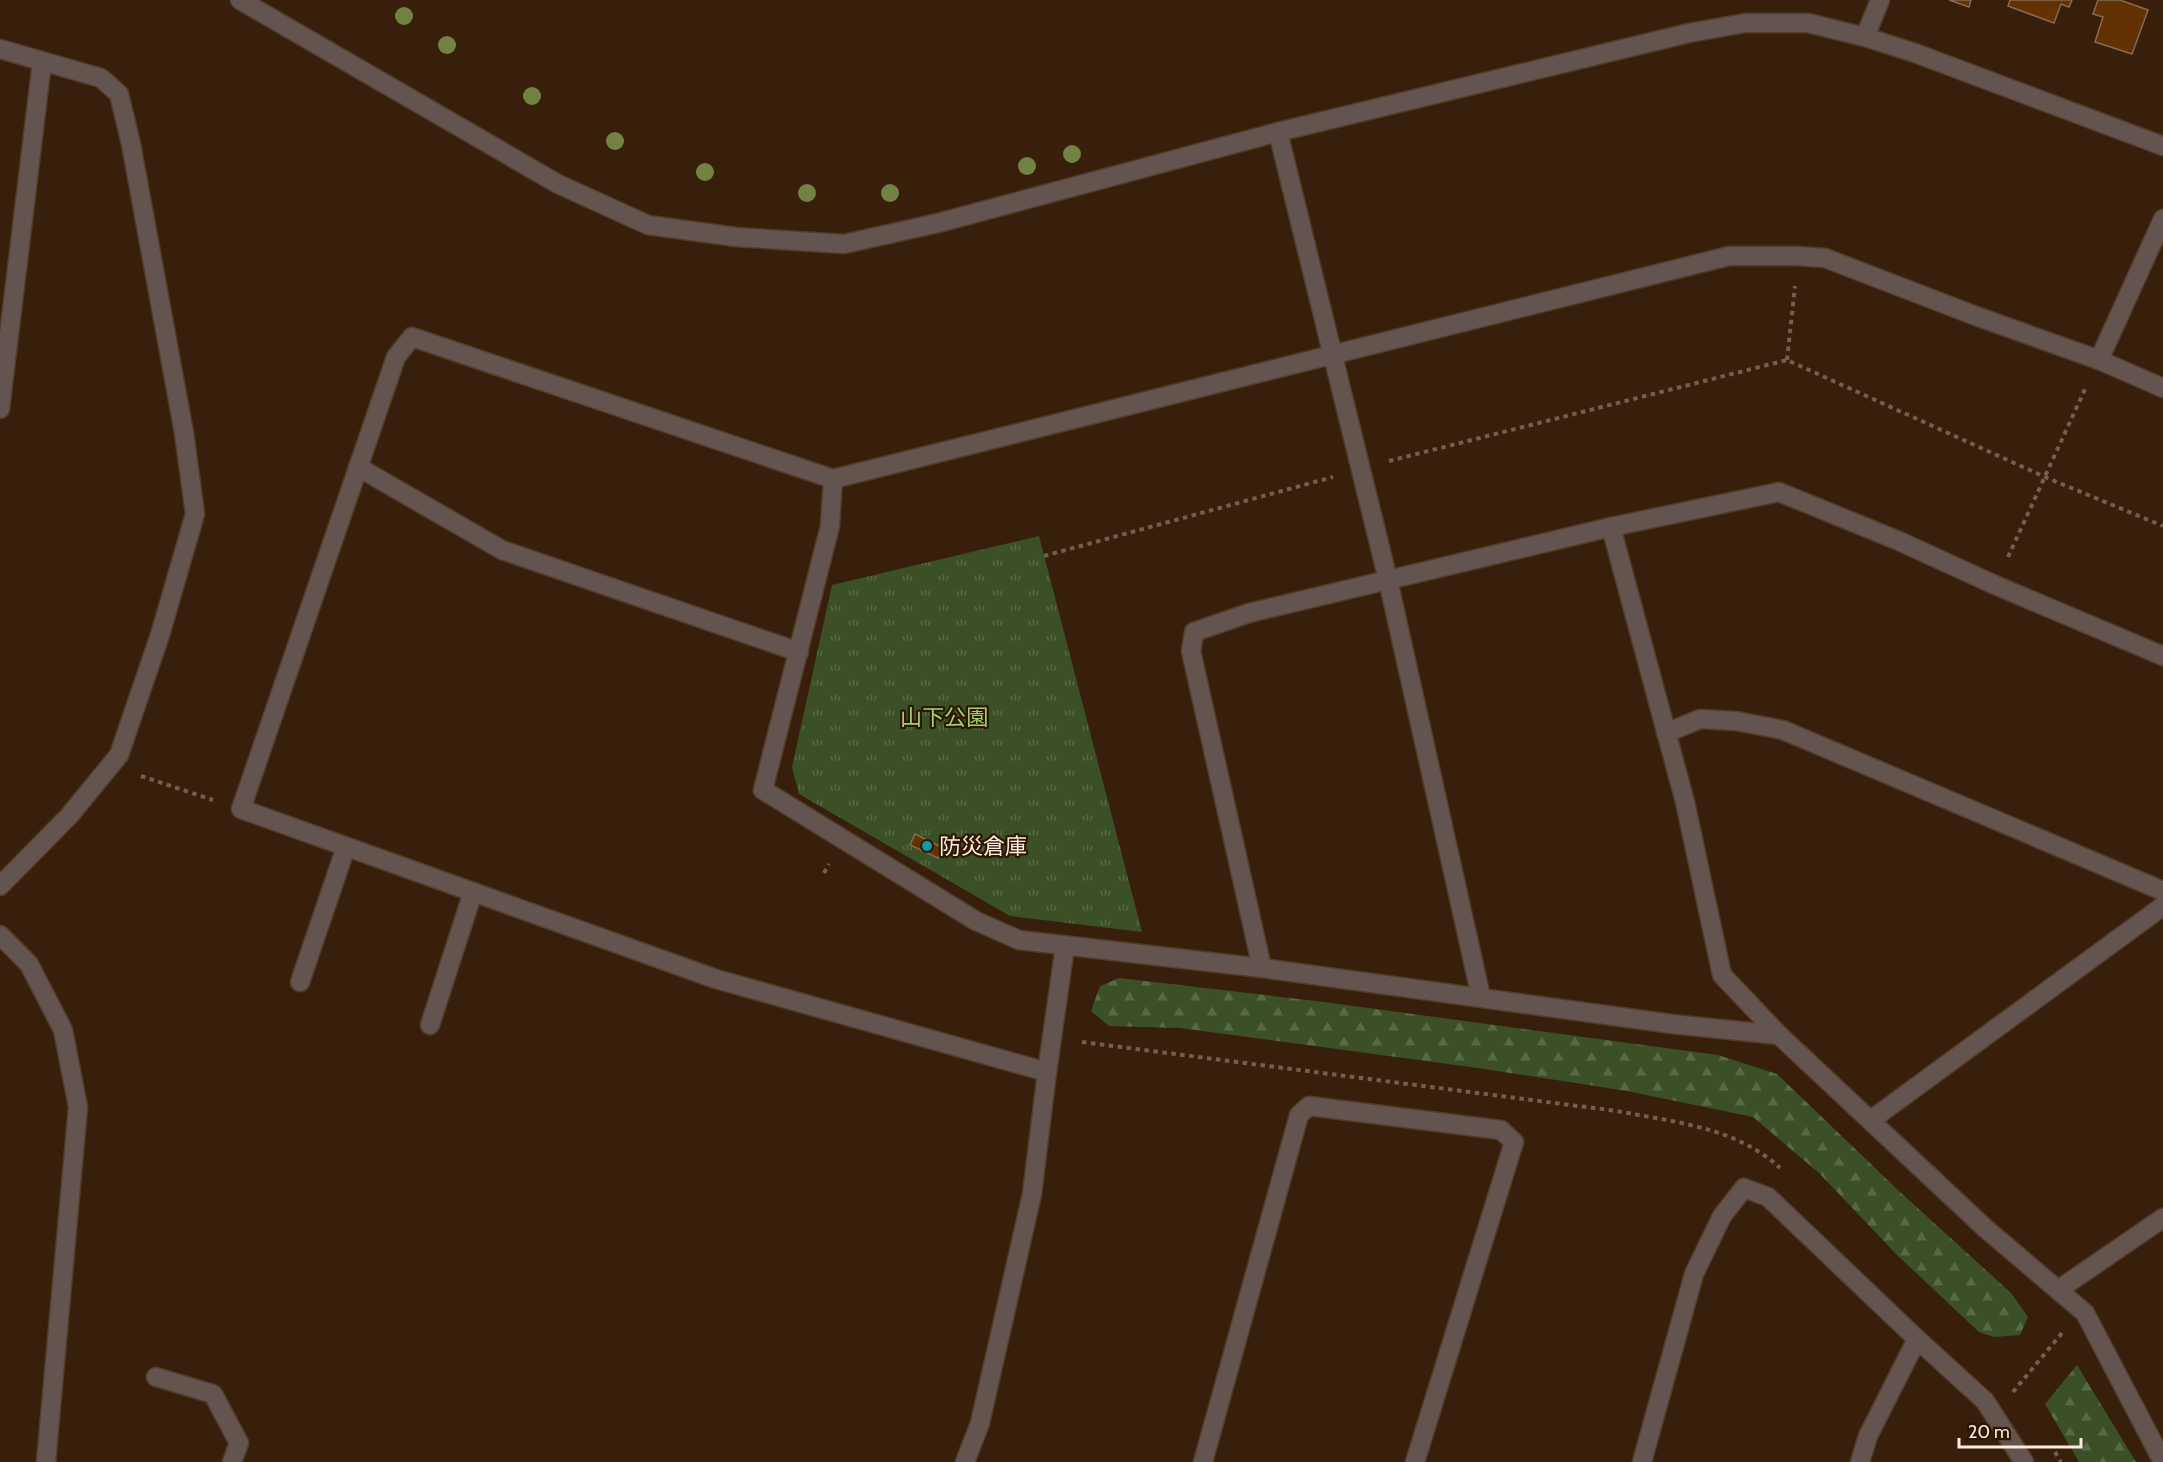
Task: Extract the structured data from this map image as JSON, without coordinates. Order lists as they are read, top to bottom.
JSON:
{
  "parks": ["山下公園"],
  "places": ["防災倉庫"],
  "scale_bar": "20 m"
}
